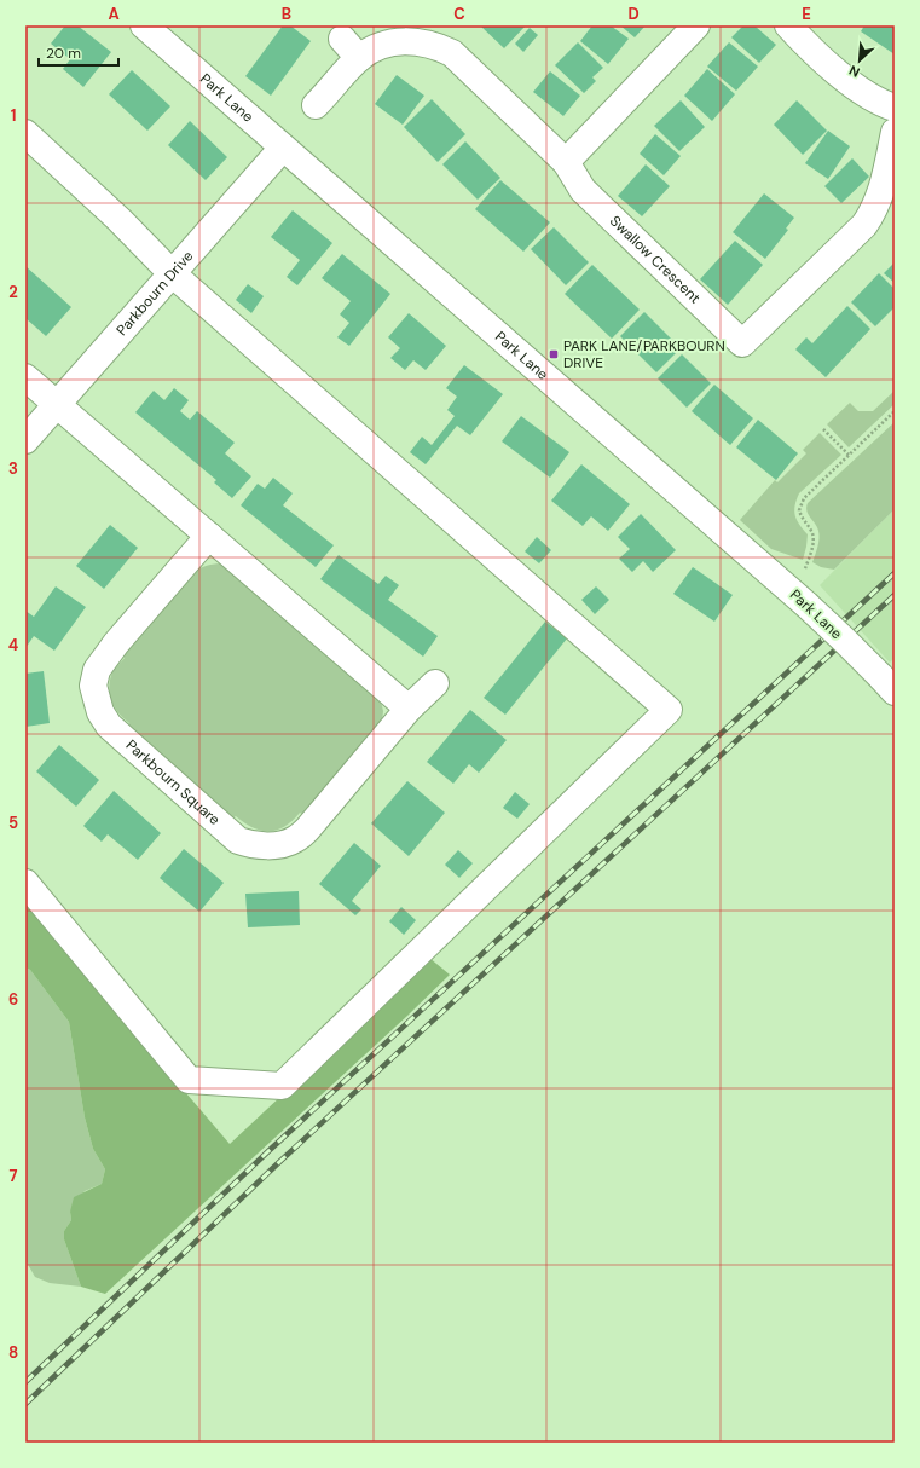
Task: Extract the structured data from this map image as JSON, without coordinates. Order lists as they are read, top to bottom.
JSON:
{
  "streets": {
    "street": [
      "Park Lane",
      "Swallow Crescent",
      "Parkbourn Drive",
      "Parkbourn Square"
    ]
  },
  "crossings": [
    ["Park Lane", "Parkbourn Drive"]
  ],
  "places": {
    "transit": ["PARK LANE/PARKBOURN DRIVE"]
  },
  "scale_bar": "20 m",
  "north": "bottom left",
  "grid": {
    "columns": [
      "A",
      "B",
      "C",
      "D",
      "E"
    ],
    "rows": [
      "1",
      "2",
      "3",
      "4",
      "5",
      "6",
      "7",
      "8"
    ]
  }
}
